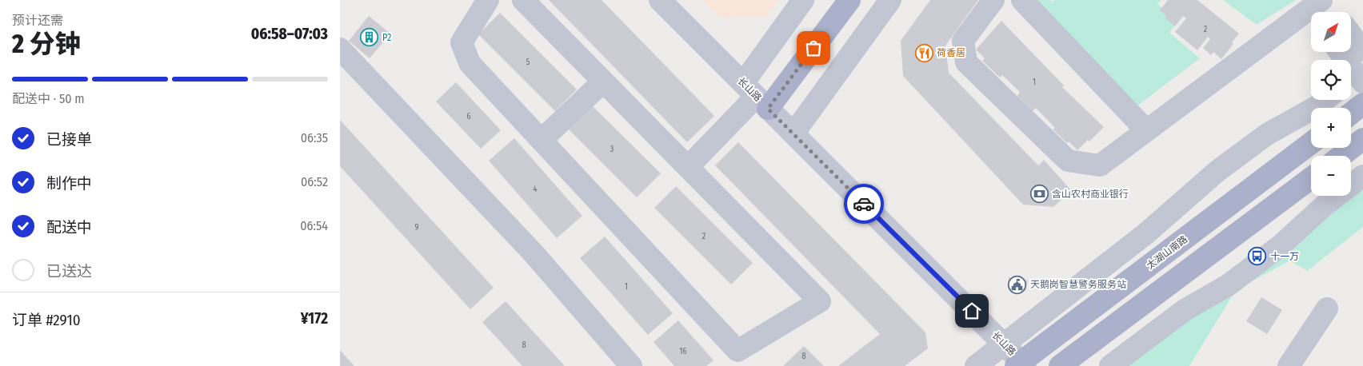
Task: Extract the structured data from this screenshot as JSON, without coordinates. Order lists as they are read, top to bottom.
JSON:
{
  "streets": {
    "main road": ["太湖山南路"],
    "street": ["长山路"]
  },
  "crossings": [
    ["长山路", "太湖山南路"]
  ],
  "places": {
    "building": ["P2"],
    "restaurant": ["荷香居"],
    "bank": ["含山农村商业银行"],
    "bus stop": ["十一万"],
    "public building": ["天鹅岗智慧警务服务站"]
  },
  "house_numbers": [
    "2",
    "5",
    "1",
    "6",
    "3",
    "4",
    "9",
    "2",
    "1",
    "8",
    "16",
    "8"
  ],
  "north": "top right",
  "page": {
    "heading": ["2 分钟", "预计还需", "06:58–07:03"],
    "panel": ["订单 #2910", "¥172"],
    "map_buttons": ["+", "−"],
    "bar": "配送中 · 50 m",
    "list": [
      ["已接单", "06:35"],
      ["制作中", "06:52"],
      ["配送中", "06:54"],
      "已送达"
    ]
  }
}
